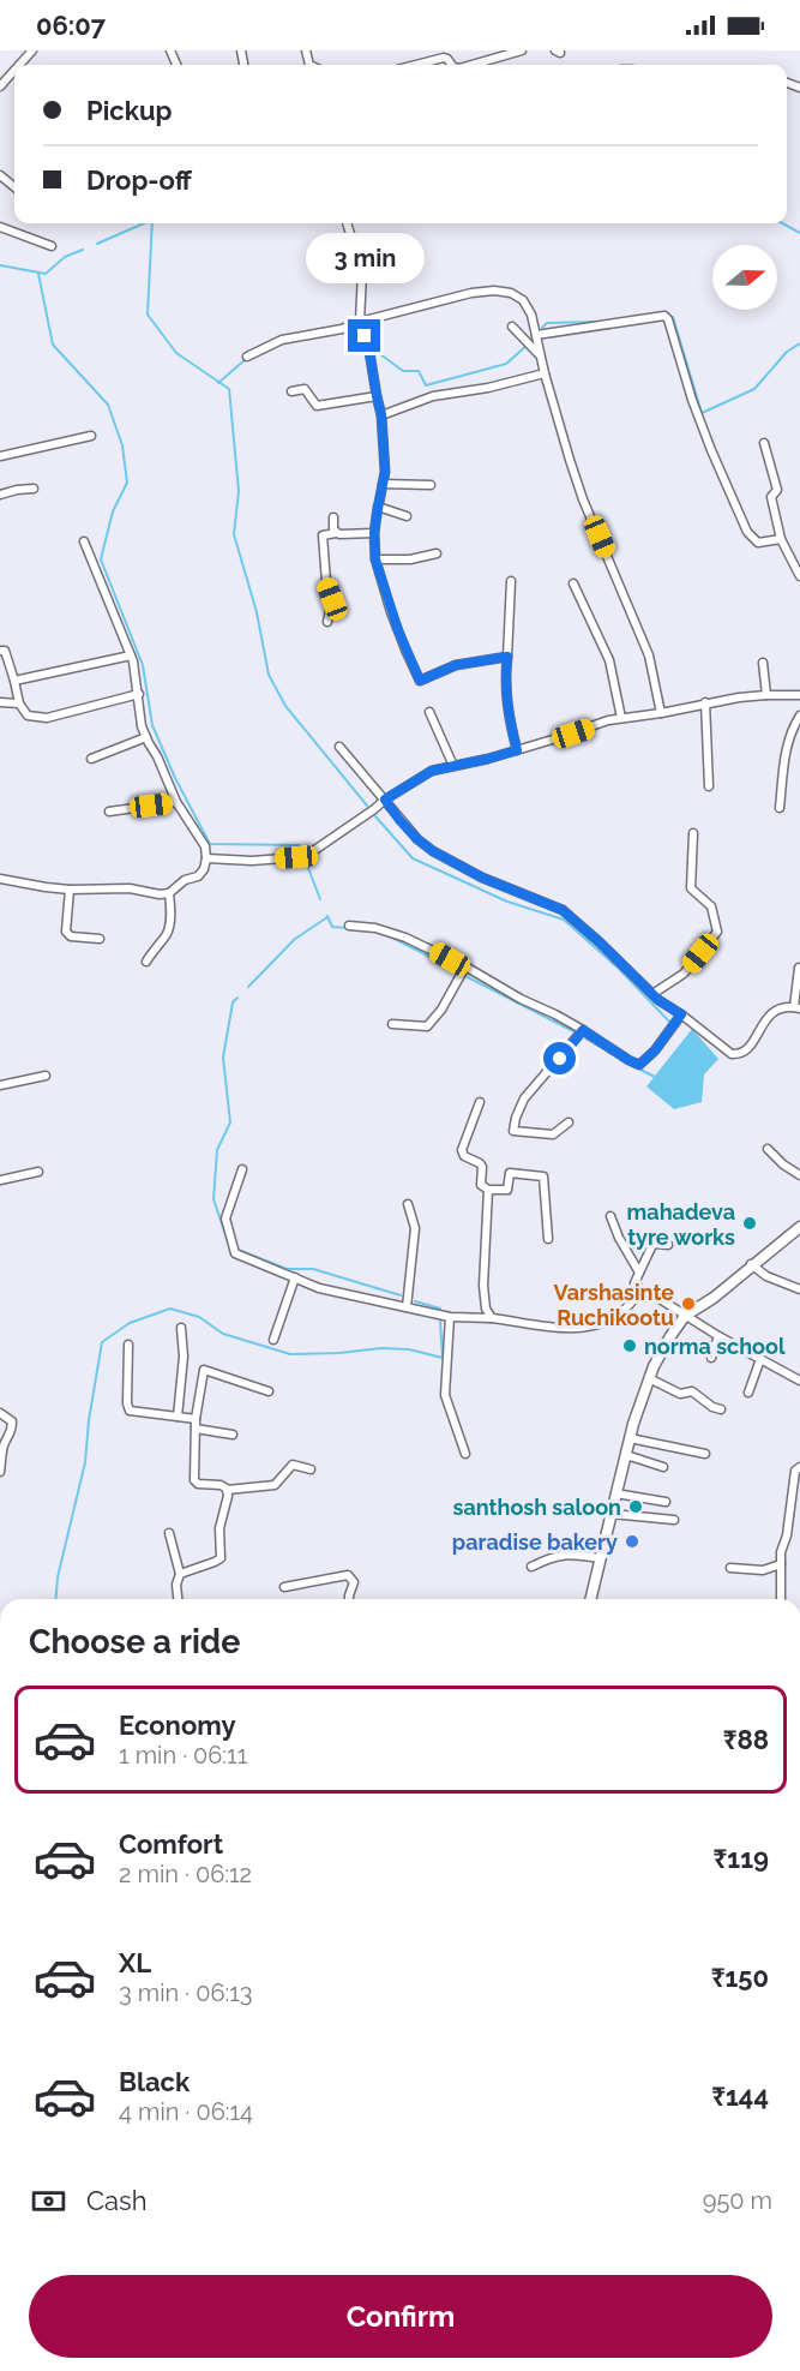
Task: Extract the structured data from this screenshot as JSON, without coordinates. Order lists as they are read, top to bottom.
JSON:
{
  "places": [
    "mahadeva tyre works",
    "Varshasinte Ruchikootu",
    "norma school",
    "santhosh saloon",
    "paradise bakery"
  ],
  "north": "right",
  "page": {
    "status": "06:07",
    "banner": ["Pickup", "Drop-off"],
    "bubble": "3 min",
    "heading": "Choose a ride",
    "list": [
      {
        "name": "Economy",
        "note": "1 min · 06:11",
        "value": "₹88"
      },
      {
        "name": "Comfort",
        "note": "2 min · 06:12",
        "value": "₹119"
      },
      {
        "name": "XL",
        "note": "3 min · 06:13",
        "value": "₹150"
      },
      {
        "name": "Black",
        "note": "4 min · 06:14",
        "value": "₹144"
      }
    ],
    "pay": ["Cash", "950 m"],
    "buttons": "Confirm"
  }
}
